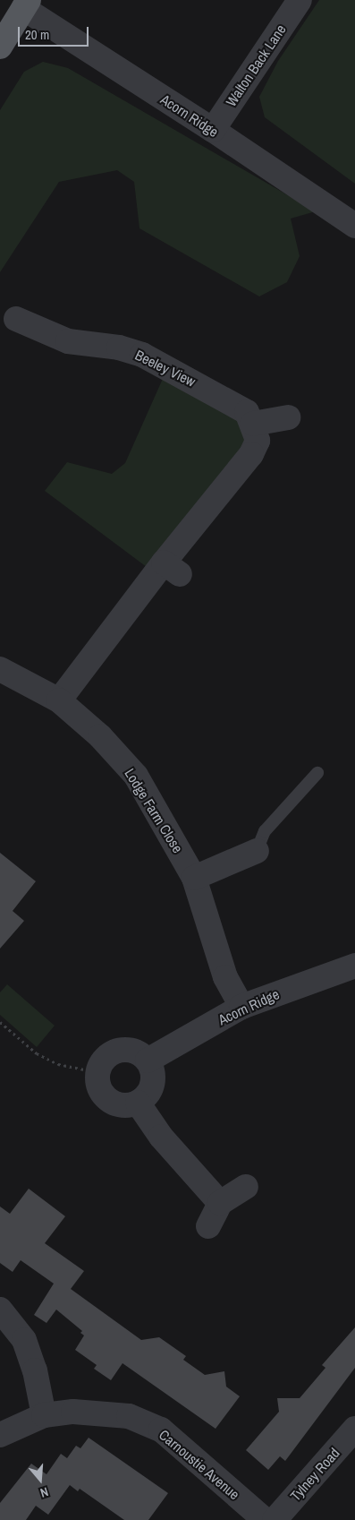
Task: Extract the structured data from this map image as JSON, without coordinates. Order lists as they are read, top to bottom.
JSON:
{
  "streets": {
    "street": [
      "Walton Back Lane",
      "Acorn Ridge",
      "Beeley View",
      "Lodge Farm Close",
      "Carnoustie Avenue",
      "Tylney Road"
    ]
  },
  "crossings": [
    ["Walton Back Lane", "Acorn Ridge"],
    ["Acorn Ridge", "Lodge Farm Close"]
  ],
  "scale_bar": "20 m",
  "north": "bottom"
}
